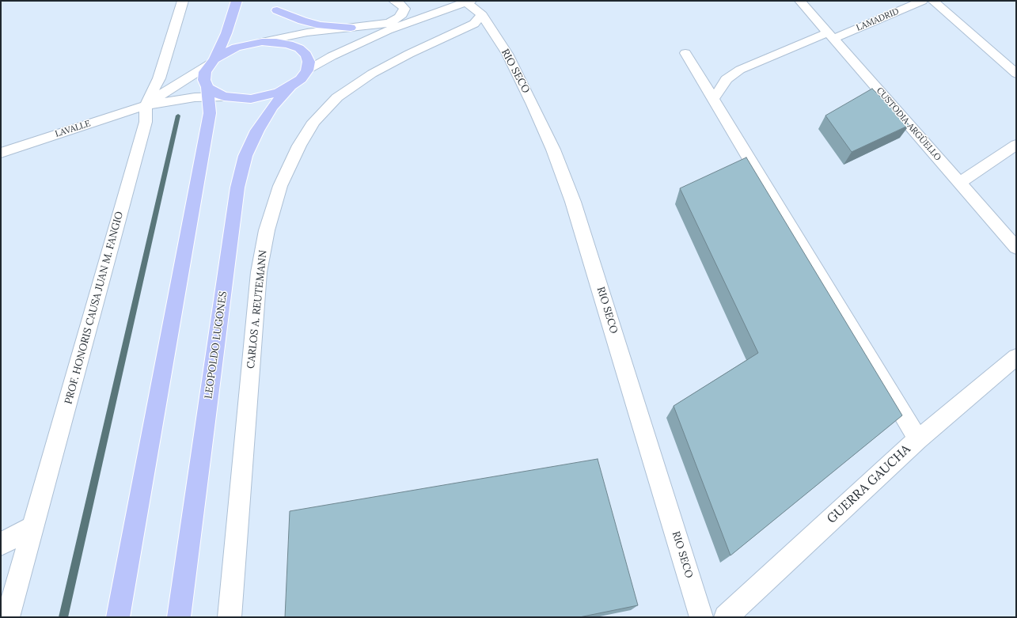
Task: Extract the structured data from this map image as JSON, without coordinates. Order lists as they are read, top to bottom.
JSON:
{
  "streets": {
    "main road": ["LEOPOLDO LUGONES"],
    "street": [
      "LAMADRID",
      "RIO SECO",
      "CUSTODIA ARGÜELLO",
      "LAVALLE",
      "PROF. HONORIS CAUSA JUAN M. FANGIO",
      "CARLOS A. REUTEMANN",
      "GUERRA GAUCHA"
    ]
  },
  "crossings": [
    ["LAMADRID", "CUSTODIA ARGÜELLO"],
    ["RIO SECO", "CARLOS A. REUTEMANN"],
    ["LAVALLE", "PROF. HONORIS CAUSA JUAN M. FANGIO"]
  ]
}
